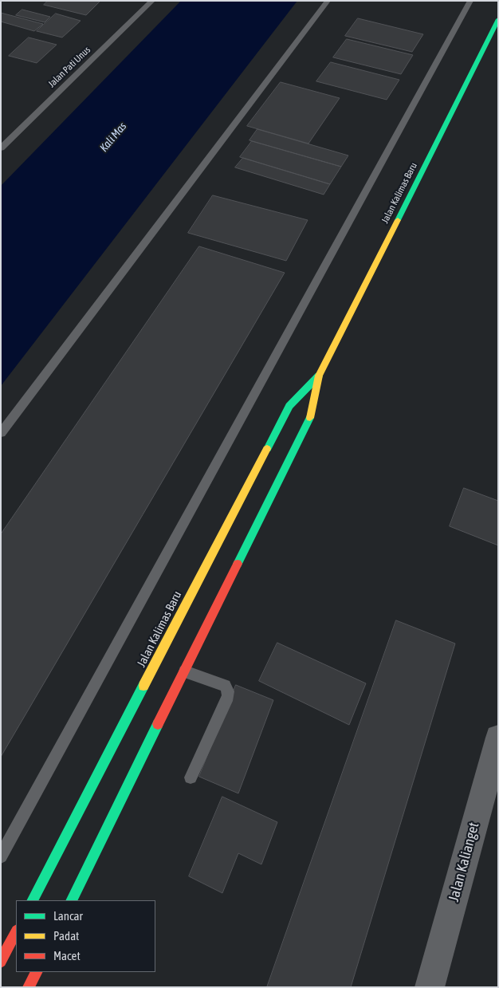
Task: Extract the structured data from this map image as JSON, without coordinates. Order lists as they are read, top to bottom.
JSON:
{
  "streets": {
    "street": ["Jalan Kalimas Baru", "Jalan Kalianget"],
    "lane": ["Jalan Pati Unus"]
  },
  "water": ["Kali Mas"],
  "legend": ["Lancar", "Padat", "Macet"]
}
